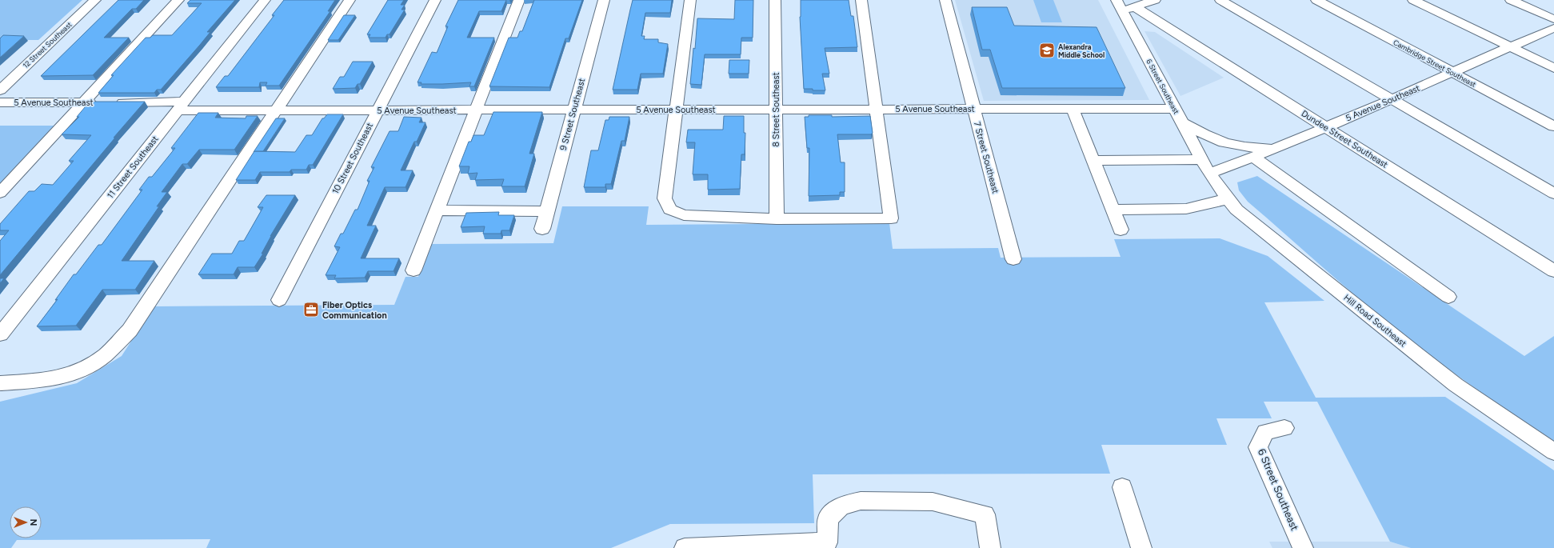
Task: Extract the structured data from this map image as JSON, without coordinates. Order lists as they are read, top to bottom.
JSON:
{
  "streets": {
    "street": [
      "12 Street Southeast",
      "Cambridge Street Southeast",
      "6 Street Southeast",
      "5 Avenue Southeast",
      "8 Street Southeast",
      "9 Street Southeast",
      "Dundee Street Southeast",
      "7 Street Southeast",
      "10 Street Southeast",
      "11 Street Southeast",
      "Hill Road Southeast"
    ]
  },
  "crossings": [
    ["Cambridge Street Southeast", "5 Avenue Southeast"],
    ["6 Street Southeast", "5 Avenue Southeast"],
    ["6 Street Southeast", "Hill Road Southeast"],
    ["5 Avenue Southeast", "8 Street Southeast"],
    ["5 Avenue Southeast", "9 Street Southeast"],
    ["5 Avenue Southeast", "Dundee Street Southeast"],
    ["5 Avenue Southeast", "7 Street Southeast"],
    ["5 Avenue Southeast", "10 Street Southeast"],
    ["5 Avenue Southeast", "11 Street Southeast"],
    ["5 Avenue Southeast", "Hill Road Southeast"]
  ],
  "places": {
    "school or university": ["Alexandra Middle School"],
    "office": ["Fiber Optics Communication"]
  },
  "north": "right"
}
